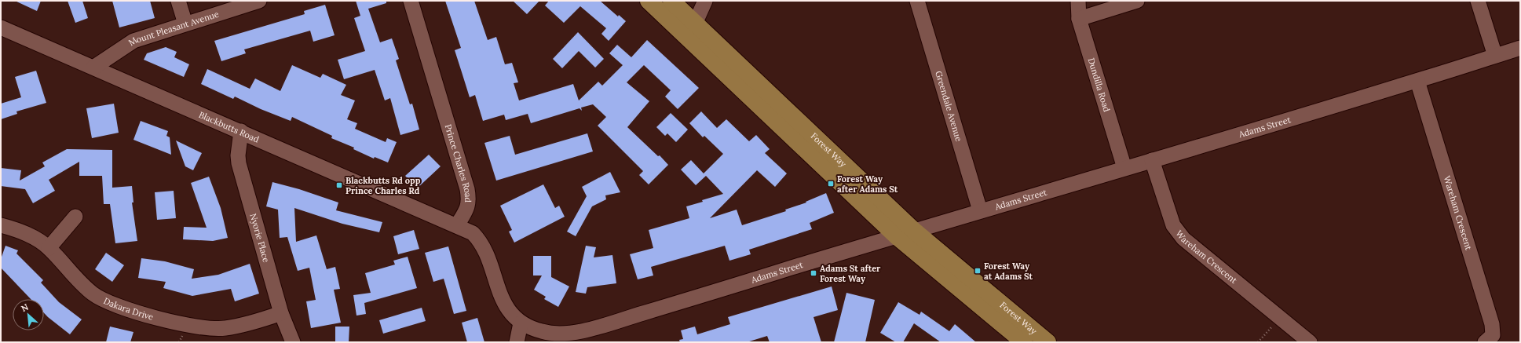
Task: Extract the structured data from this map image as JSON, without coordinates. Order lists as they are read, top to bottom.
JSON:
{
  "streets": {
    "main road": ["Forest Way"],
    "street": [
      "Mount Pleasant Avenue",
      "Dundilla Road",
      "Greendale Avenue",
      "Blackbutts Road",
      "Adams Street",
      "Prince Charles Road",
      "Wareham Crescent",
      "Nyorie Place",
      "Dakara Drive"
    ]
  },
  "crossings": [
    ["Mount Pleasant Avenue", "Blackbutts Road"],
    ["Dundilla Road", "Adams Street"],
    ["Greendale Avenue", "Adams Street"],
    ["Blackbutts Road", "Prince Charles Road"],
    ["Blackbutts Road", "Nyorie Place"],
    ["Adams Street", "Forest Way"],
    ["Adams Street", "Wareham Crescent"],
    ["Nyorie Place", "Dakara Drive"]
  ],
  "places": {
    "transit": [
      "Forest Way after Adams St",
      "Blackbutts Rd opp Prince Charles Rd",
      "Forest Way at Adams St",
      "Adams St after Forest Way"
    ]
  },
  "north": "top left"
}
